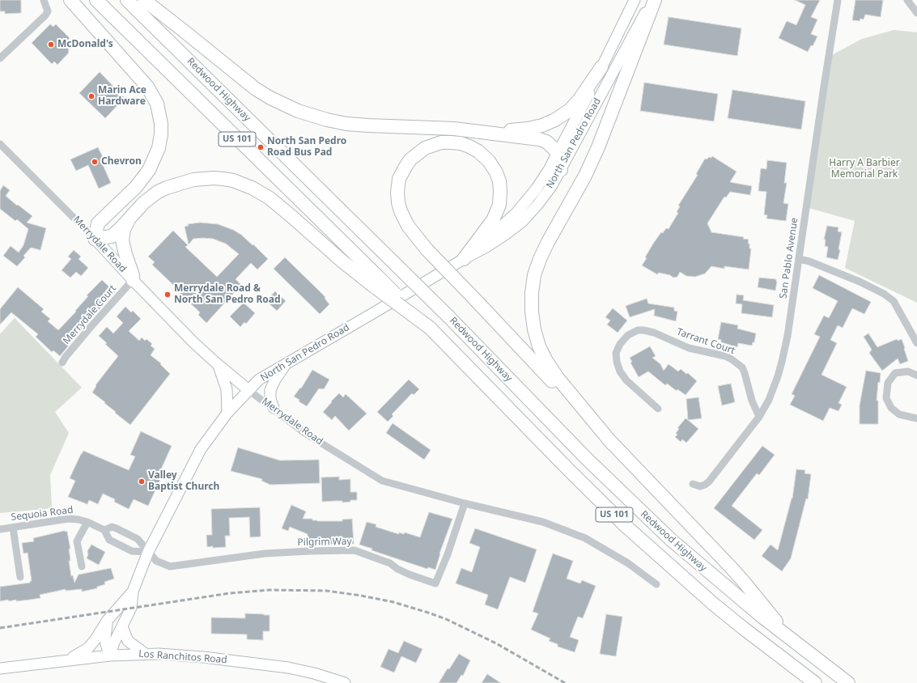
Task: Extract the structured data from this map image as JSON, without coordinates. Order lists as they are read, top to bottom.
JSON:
{
  "streets": {
    "highway": ["Redwood Highway", "US 101"],
    "main road": ["North San Pedro Road", "Merrydale Road", "Los Ranchitos Road"],
    "street": [
      "San Pablo Avenue",
      "Merrydale Court",
      "Tarrant Court",
      "Sequoia Road",
      "Pilgrim Way"
    ]
  },
  "crossings": [
    ["Redwood Highway", "US 101"],
    ["North San Pedro Road", "Merrydale Road"],
    ["North San Pedro Road", "Sequoia Road"],
    ["North San Pedro Road", "Pilgrim Way"],
    ["North San Pedro Road", "Los Ranchitos Road"],
    ["Merrydale Road", "Merrydale Court"],
    ["Merrydale Road", "Pilgrim Way"],
    ["San Pablo Avenue", "Tarrant Court"],
    ["Sequoia Road", "Pilgrim Way"]
  ],
  "parks": ["Harry A Barbier Memorial Park"],
  "places": [
    "McDonald's",
    "Marin Ace Hardware",
    "North San Pedro Road Bus Pad",
    "Chevron",
    "Merrydale Road & North San Pedro Road",
    "Valley Baptist Church"
  ]
}
